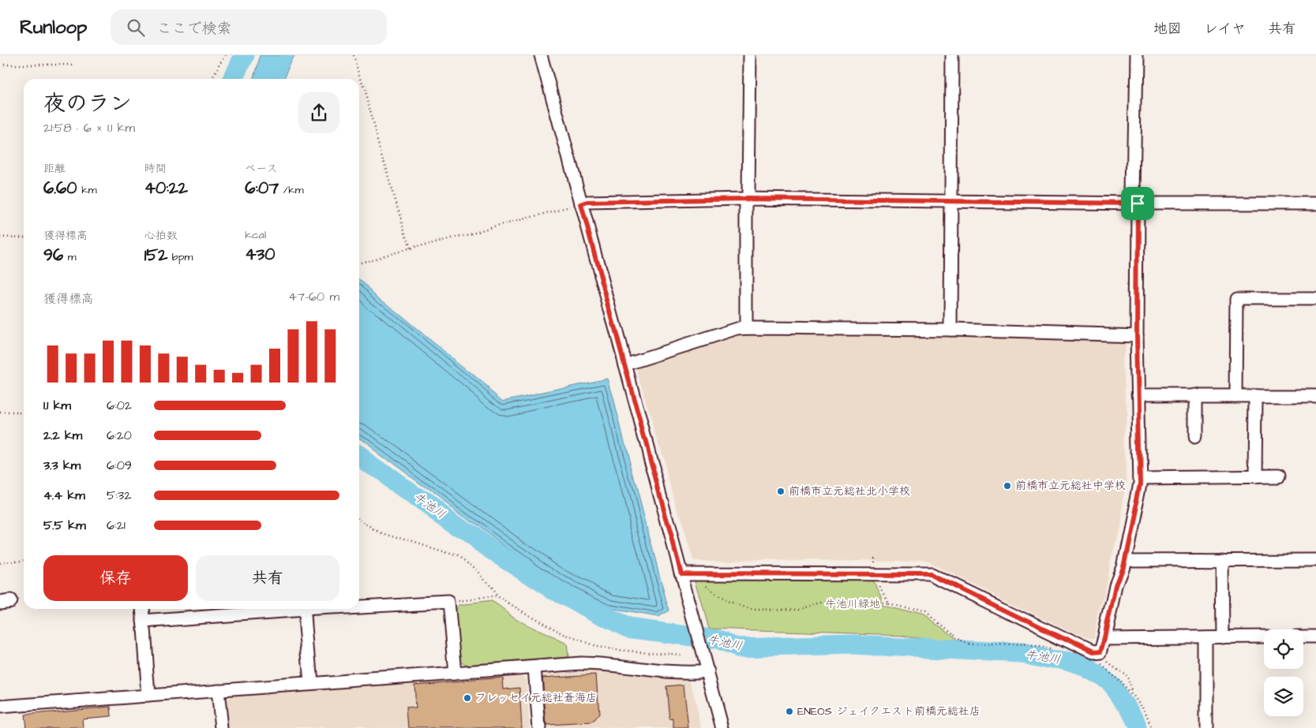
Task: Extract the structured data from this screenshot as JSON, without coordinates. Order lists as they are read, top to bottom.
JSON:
{
  "water": ["牛池川"],
  "parks": ["牛池川緑地"],
  "places": [
    "前橋市立元総社中学校",
    "前橋市立元総社北小学校",
    "フレッセイ元総社蒼海店",
    "ENEOS ジェイクエスト前橋元総社店"
  ],
  "page": {
    "header": "Runloop",
    "search": "ここで検索",
    "nav": ["地図", "レイヤ", "共有"],
    "heading": ["夜のラン", "21:58 · 6 × 1.1 km"],
    "stats": [
      ["距離", "6.60 km"],
      ["時間", "40:22"],
      ["ペース", "6:07 /km"],
      ["獲得標高", "96 m"],
      ["心拍数", "152 bpm"],
      ["kcal", "430"]
    ],
    "chart": ["獲得標高", "47–60 m"],
    "list": [
      {
        "name": "1.1 km",
        "note": "6:02"
      },
      {
        "name": "2.2 km",
        "note": "6:20"
      },
      {
        "name": "3.3 km",
        "note": "6:09"
      },
      {
        "name": "4.4 km",
        "note": "5:32"
      },
      {
        "name": "5.5 km",
        "note": "6:21"
      }
    ],
    "buttons": ["保存", "共有"]
  }
}
